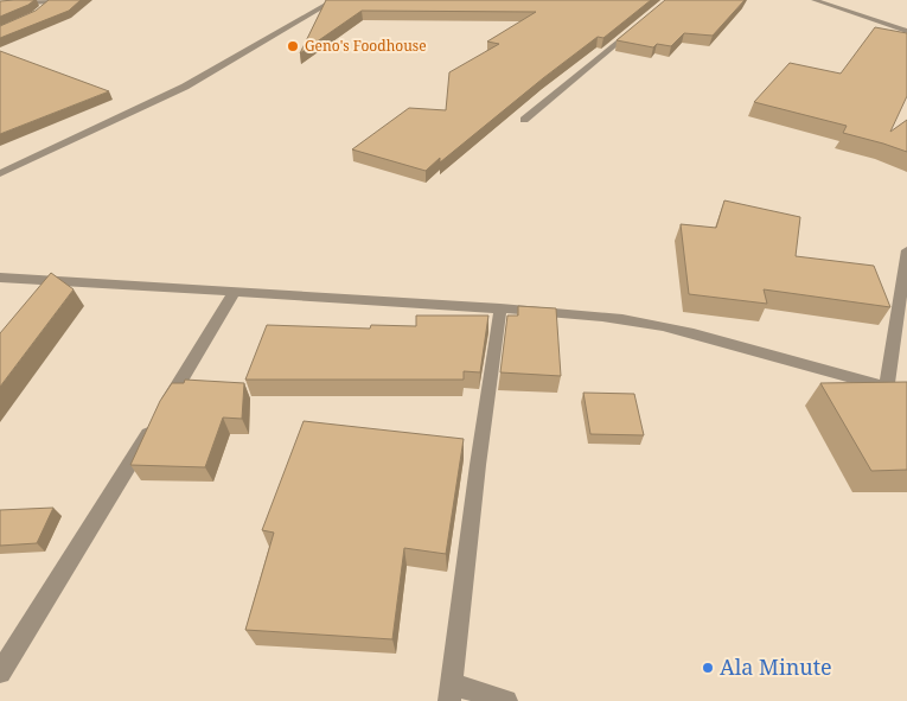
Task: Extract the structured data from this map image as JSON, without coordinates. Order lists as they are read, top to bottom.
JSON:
{
  "places": ["Geno's Foodhouse", "Ala Minute"]
}
